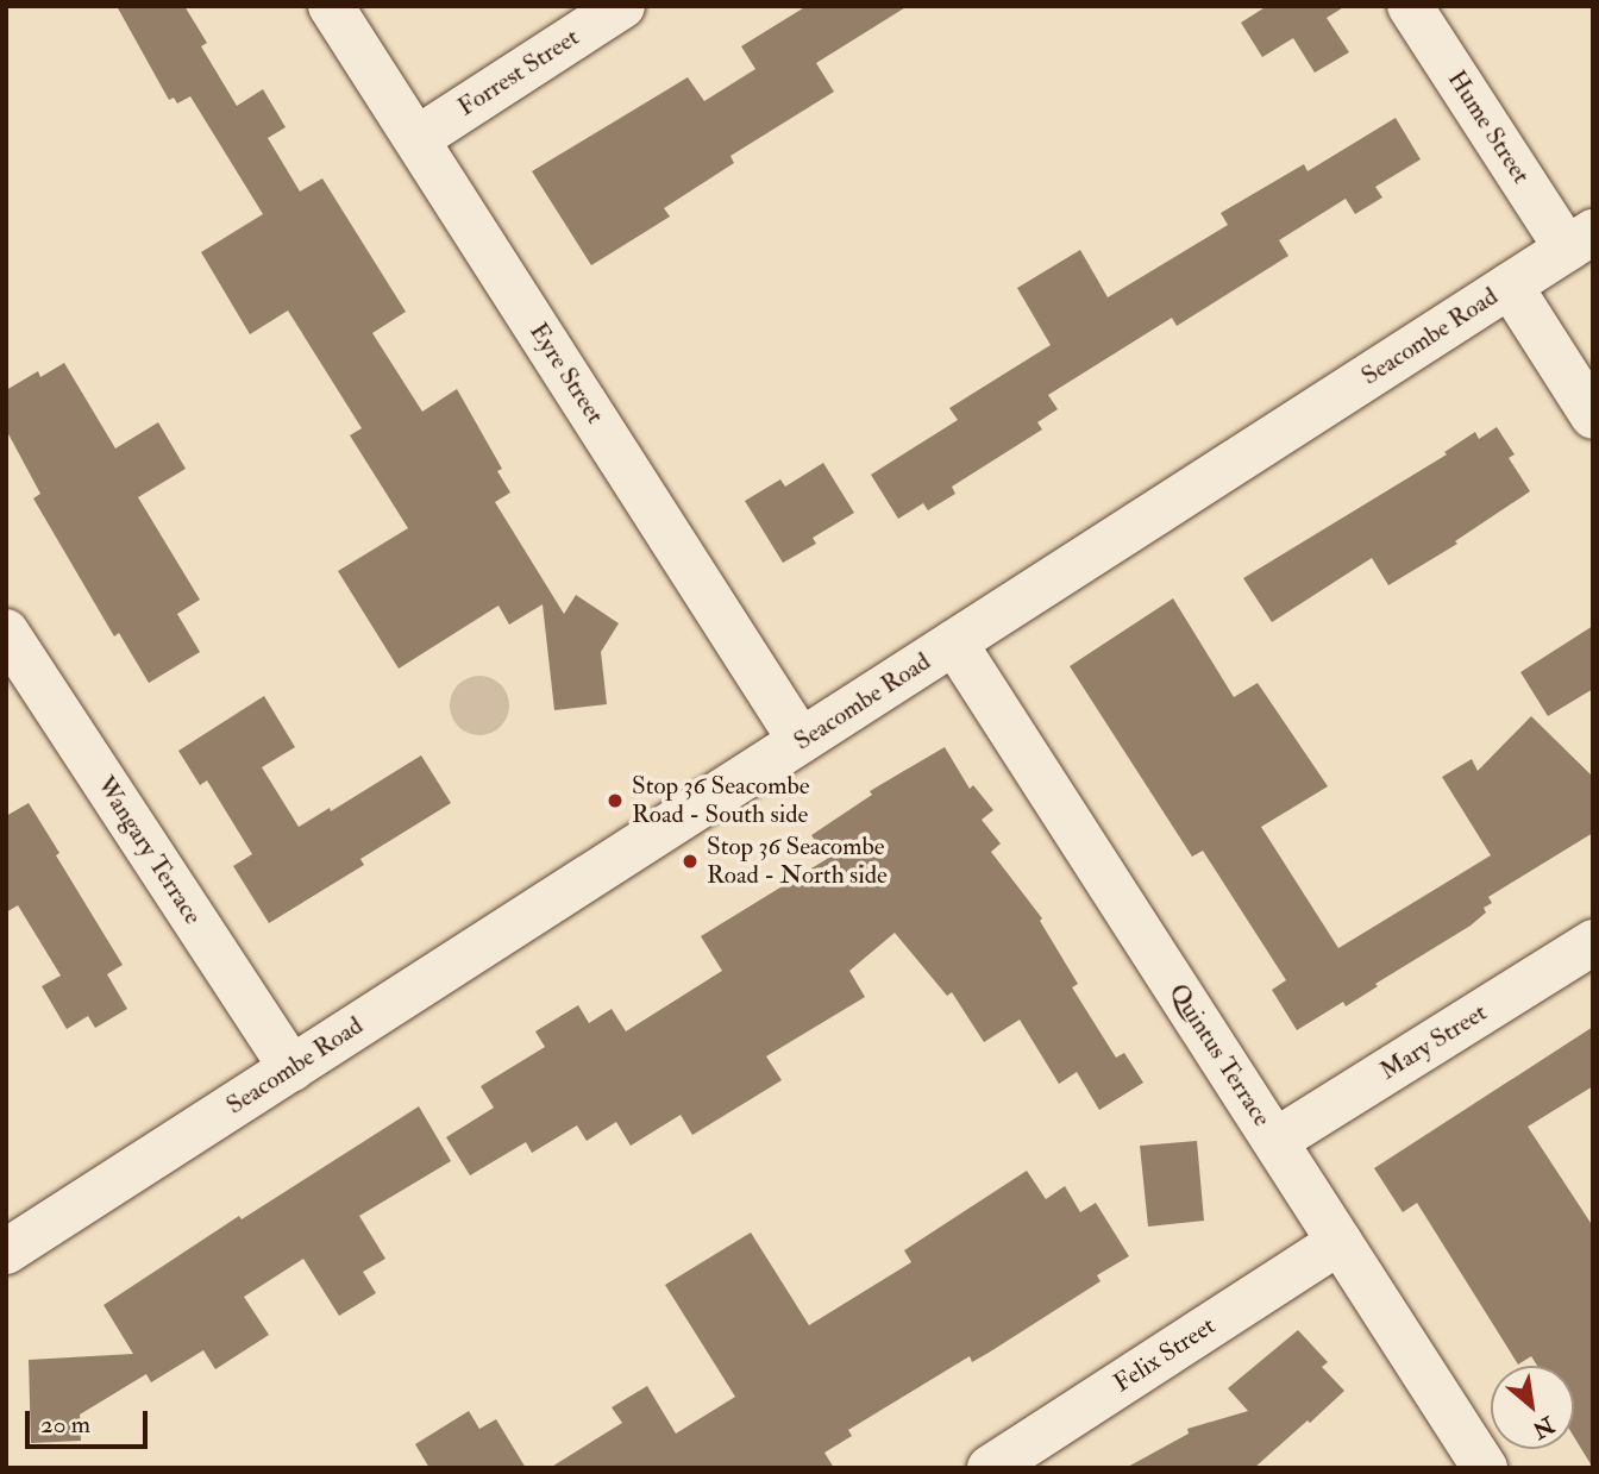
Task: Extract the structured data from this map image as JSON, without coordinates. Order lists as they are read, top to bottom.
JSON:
{
  "streets": {
    "street": [
      "Forrest Street",
      "Hume Street",
      "Seacombe Road",
      "Eyre Street",
      "Wangary Terrace",
      "Mary Street",
      "Quintus Terrace",
      "Felix Street"
    ]
  },
  "crossings": [
    ["Forrest Street", "Eyre Street"],
    ["Hume Street", "Seacombe Road"],
    ["Seacombe Road", "Eyre Street"],
    ["Seacombe Road", "Wangary Terrace"],
    ["Seacombe Road", "Quintus Terrace"],
    ["Mary Street", "Quintus Terrace"],
    ["Quintus Terrace", "Felix Street"]
  ],
  "places": ["Stop 36 Seacombe Road - South side", "Stop 36 Seacombe Road - North side"],
  "scale_bar": "20 m",
  "north": "bottom right"
}
